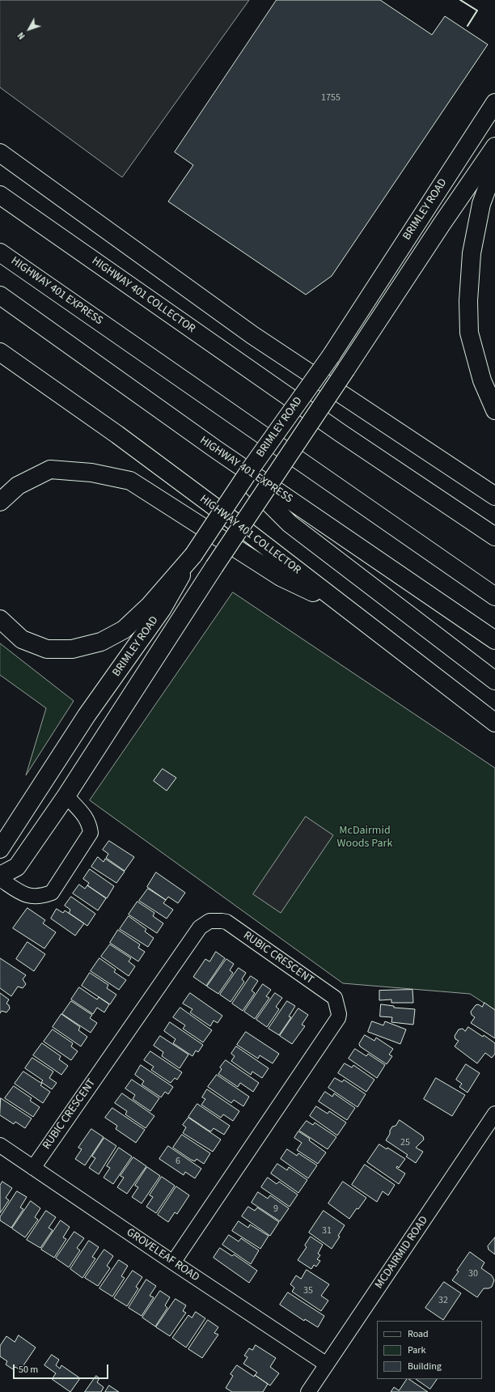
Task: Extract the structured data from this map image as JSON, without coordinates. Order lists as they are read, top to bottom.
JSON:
{
  "streets": {
    "main road": ["BRIMLEY ROAD", "HIGHWAY 401 EXPRESS", "HIGHWAY 401 COLLECTOR"],
    "street": ["RUBIC CRESCENT", "MCDAIRMID ROAD", "GROVELEAF ROAD"]
  },
  "crossings": [
    ["RUBIC CRESCENT", "GROVELEAF ROAD"],
    ["MCDAIRMID ROAD", "GROVELEAF ROAD"]
  ],
  "parks": ["McDairmid Woods Park"],
  "house_numbers": [
    "1755",
    "25",
    "6",
    "9",
    "31",
    "30",
    "35",
    "32"
  ],
  "legend": ["Road", "Park", "Building"],
  "scale_bar": "50 m",
  "north": "bottom left"
}
